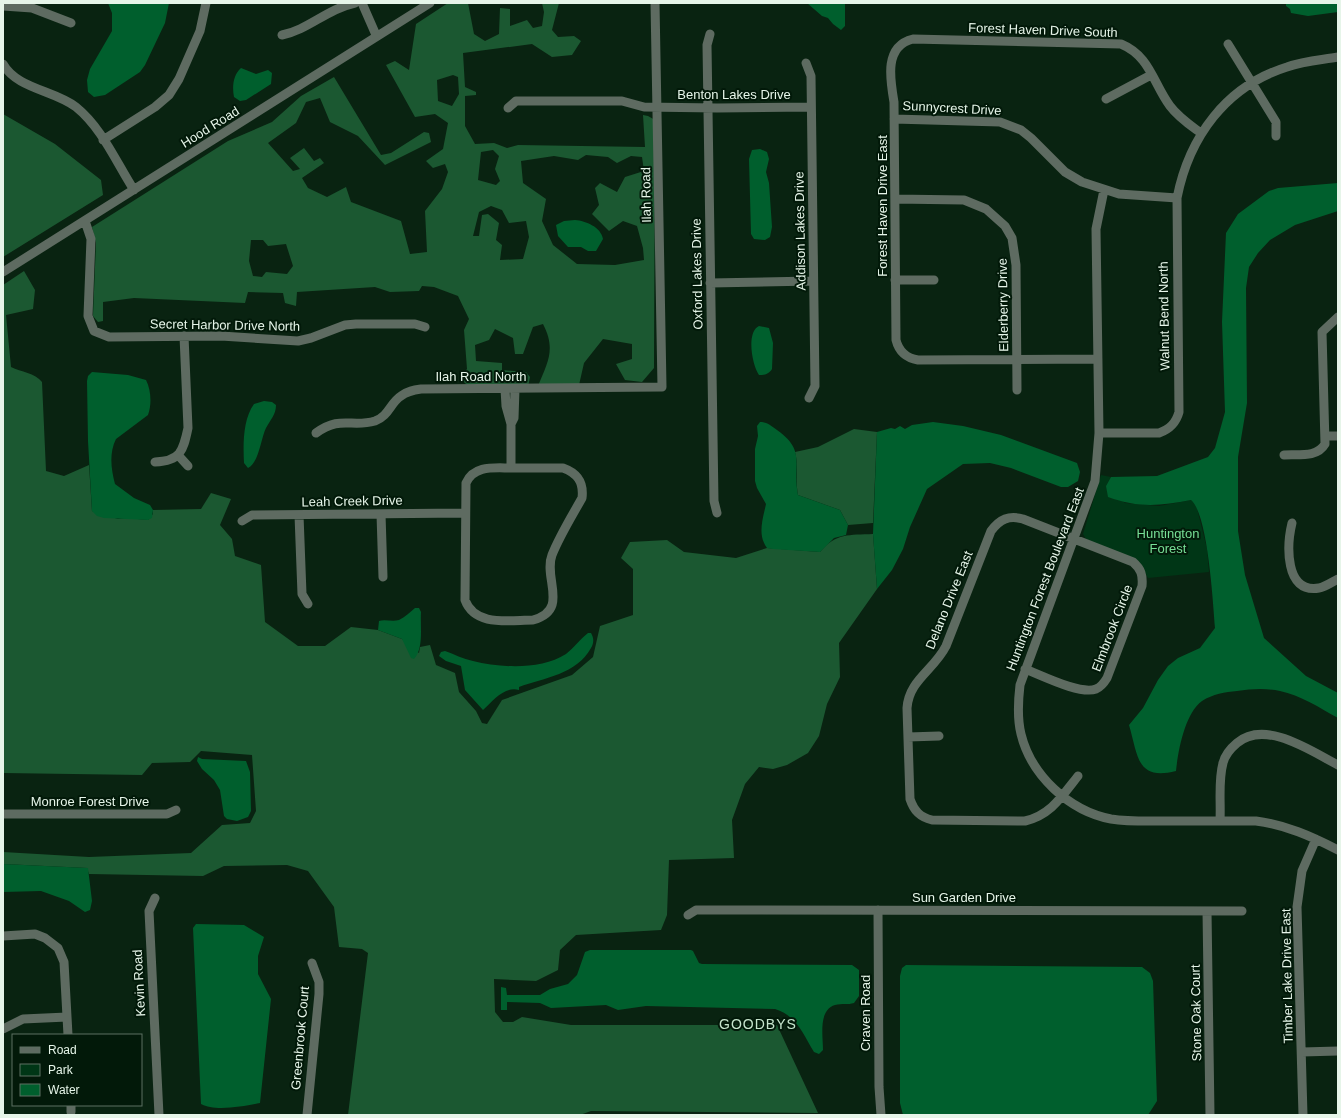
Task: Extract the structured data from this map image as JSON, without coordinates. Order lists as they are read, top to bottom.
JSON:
{
  "streets": {
    "street": [
      "Forest Haven Drive South",
      "Benton Lakes Drive",
      "Sunnycrest Drive",
      "Hood Road",
      "Ilah Road",
      "Forest Haven Drive East",
      "Addison Lakes Drive",
      "Oxford Lakes Drive",
      "Elderberry Drive",
      "Walnut Bend North",
      "Secret Harbor Drive North",
      "Ilah Road North",
      "Leah Creek Drive",
      "Huntington Forest Boulevard East",
      "Delano Drive East",
      "Elmbrook Circle",
      "Monroe Forest Drive",
      "Sun Garden Drive",
      "Timber Lake Drive East",
      "Kevin Road",
      "Craven Road",
      "Stone Oak Court",
      "Greenbrook Court"
    ]
  },
  "crossings": [
    ["Forest Haven Drive South", "Forest Haven Drive East"],
    ["Forest Haven Drive South", "Walnut Bend North"],
    ["Benton Lakes Drive", "Ilah Road"],
    ["Benton Lakes Drive", "Addison Lakes Drive"],
    ["Benton Lakes Drive", "Oxford Lakes Drive"],
    ["Sunnycrest Drive", "Forest Haven Drive East"],
    ["Sunnycrest Drive", "Walnut Bend North"],
    ["Sunnycrest Drive", "Huntington Forest Boulevard East"],
    ["Hood Road", "Secret Harbor Drive North"],
    ["Ilah Road", "Ilah Road North"],
    ["Forest Haven Drive East", "Elderberry Drive"],
    ["Walnut Bend North", "Huntington Forest Boulevard East"],
    ["Huntington Forest Boulevard East", "Delano Drive East"],
    ["Huntington Forest Boulevard East", "Elmbrook Circle"],
    ["Huntington Forest Boulevard East", "Timber Lake Drive East"],
    ["Delano Drive East", "Elmbrook Circle"],
    ["Sun Garden Drive", "Craven Road"],
    ["Sun Garden Drive", "Stone Oak Court"]
  ],
  "districts": ["GOODBYS"],
  "parks": ["Huntington Forest"],
  "legend": ["Road", "Park", "Water"]
}
